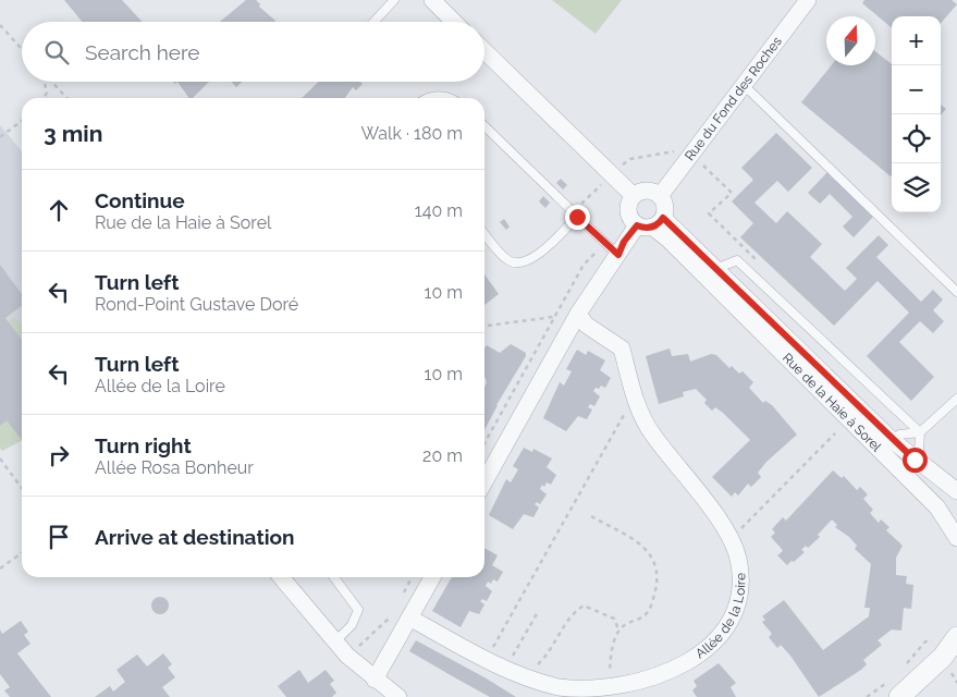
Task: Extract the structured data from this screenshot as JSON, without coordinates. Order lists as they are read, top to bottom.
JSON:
{
  "streets": {
    "street": ["Rue du Fond des Roches", "Rue de la Haie à Sorel", "Allée de la Loire"]
  },
  "crossings": [
    ["Rue du Fond des Roches", "Rue de la Haie à Sorel"]
  ],
  "north": "top",
  "page": {
    "map_buttons": ["+", "−"],
    "search": "Search here",
    "heading": ["3 min", "Walk · 180 m"],
    "list": [
      ["Continue", "Rue de la Haie à Sorel", "140 m"],
      ["Turn left", "Rond-Point Gustave Doré", "10 m"],
      ["Turn left", "Allée de la Loire", "10 m"],
      ["Turn right", "Allée Rosa Bonheur", "20 m"],
      "Arrive at destination"
    ]
  }
}
